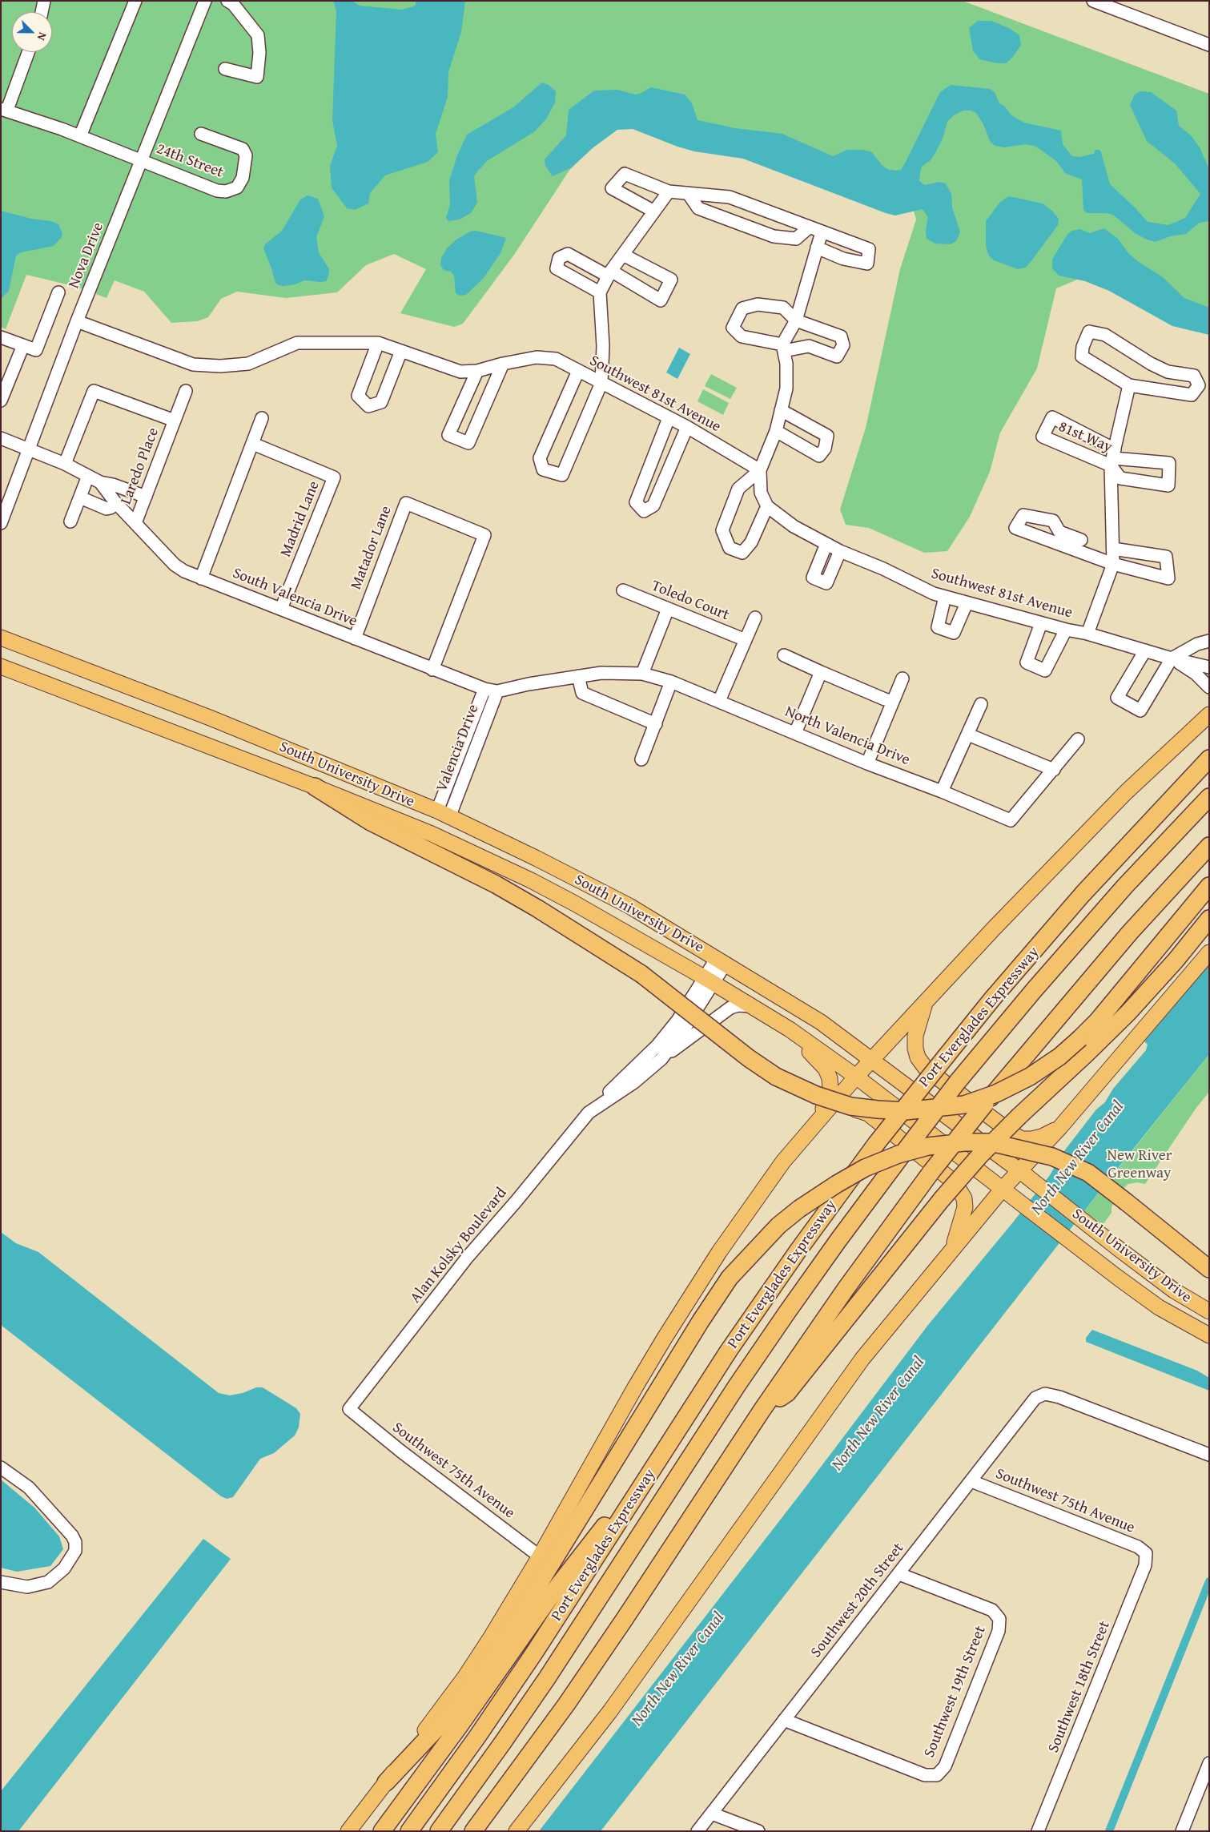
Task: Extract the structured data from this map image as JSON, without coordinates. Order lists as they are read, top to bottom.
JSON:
{
  "streets": {
    "highway": ["Port Everglades Expressway"],
    "main road": ["South University Drive"],
    "street": [
      "24th Street",
      "Nova Drive",
      "Southwest 81st Avenue",
      "81st Way",
      "Laredo Place",
      "Madrid Lane",
      "Matador Lane",
      "South Valencia Drive",
      "Toledo Court",
      "North Valencia Drive",
      "Valencia Drive",
      "Alan Kolsky Boulevard",
      "Southwest 75th Avenue",
      "Southwest 20th Street",
      "Southwest 18th Street",
      "Southwest 19th Street"
    ]
  },
  "crossings": [
    ["24th Street", "Nova Drive"],
    ["Nova Drive", "Southwest 81st Avenue"],
    ["Nova Drive", "South Valencia Drive"],
    ["Laredo Place", "South Valencia Drive"],
    ["Madrid Lane", "South Valencia Drive"],
    ["Matador Lane", "South Valencia Drive"],
    ["South Valencia Drive", "North Valencia Drive"],
    ["South Valencia Drive", "Valencia Drive"],
    ["North Valencia Drive", "Valencia Drive"],
    ["Valencia Drive", "South University Drive"],
    ["South University Drive", "Alan Kolsky Boulevard"],
    ["Alan Kolsky Boulevard", "Southwest 75th Avenue"],
    ["Southwest 75th Avenue", "Southwest 20th Street"],
    ["Southwest 75th Avenue", "Southwest 18th Street"],
    ["Southwest 20th Street", "Southwest 19th Street"]
  ],
  "water": ["North New River Canal"],
  "parks": ["New River Greenway"],
  "north": "bottom right"
}
